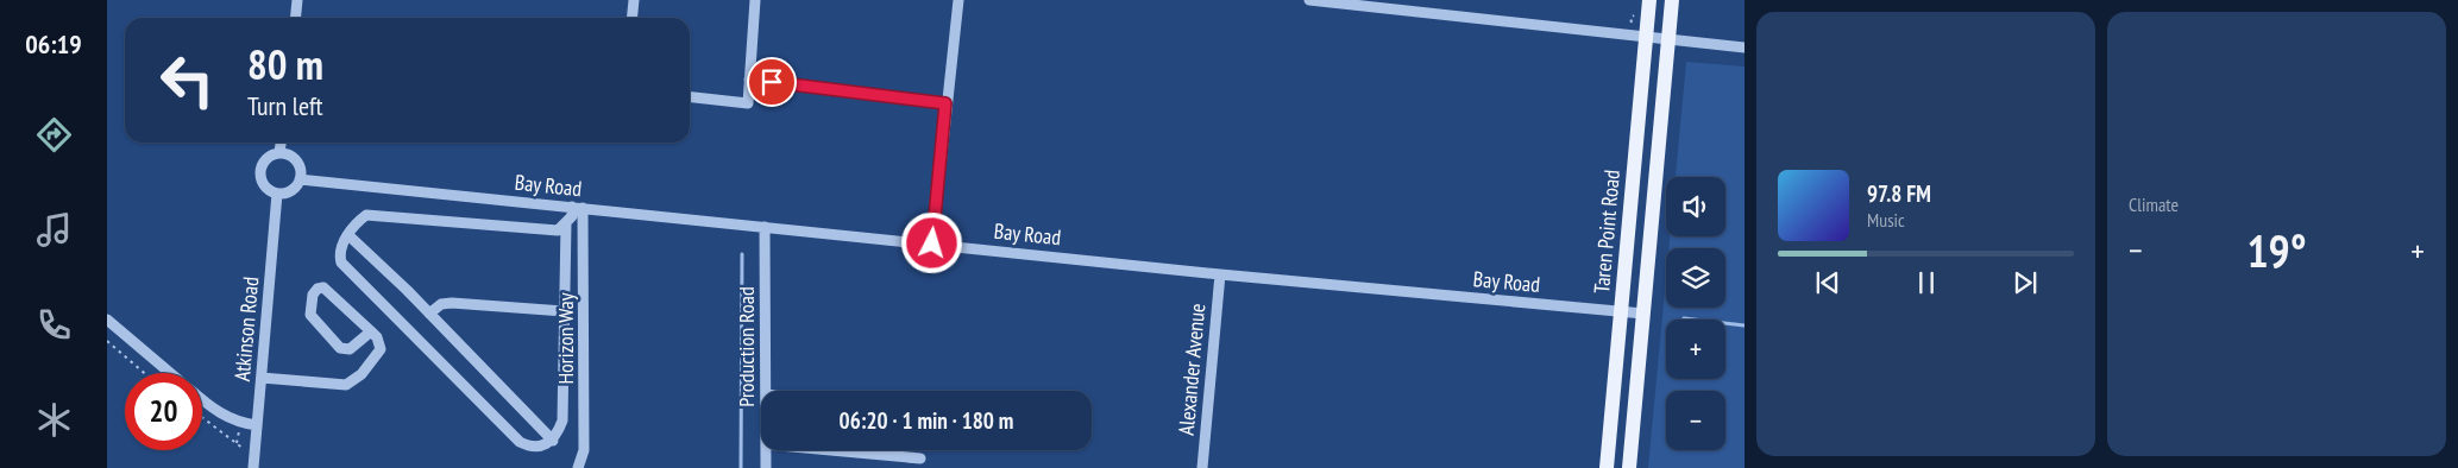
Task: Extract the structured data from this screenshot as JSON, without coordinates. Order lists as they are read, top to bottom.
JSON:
{
  "streets": {
    "main road": ["Taren Point Road"],
    "street": [
      "Bay Road",
      "Atkinson Road",
      "Horizon Way",
      "Production Road",
      "Alexander Avenue"
    ]
  },
  "crossings": [
    ["Bay Road", "Taren Point Road"],
    ["Bay Road", "Atkinson Road"],
    ["Bay Road", "Horizon Way"],
    ["Bay Road", "Production Road"],
    ["Bay Road", "Alexander Avenue"]
  ],
  "page": {
    "tabs": "06:19",
    "tile": "Climate",
    "turn": ["80 m", "Turn left"],
    "song": ["97.8 FM", "Music"],
    "map_buttons": ["+", "−"],
    "heat": ["−", "19°", "+"],
    "limit": "20",
    "trip": "06:20 · 1 min · 180 m"
  }
}
